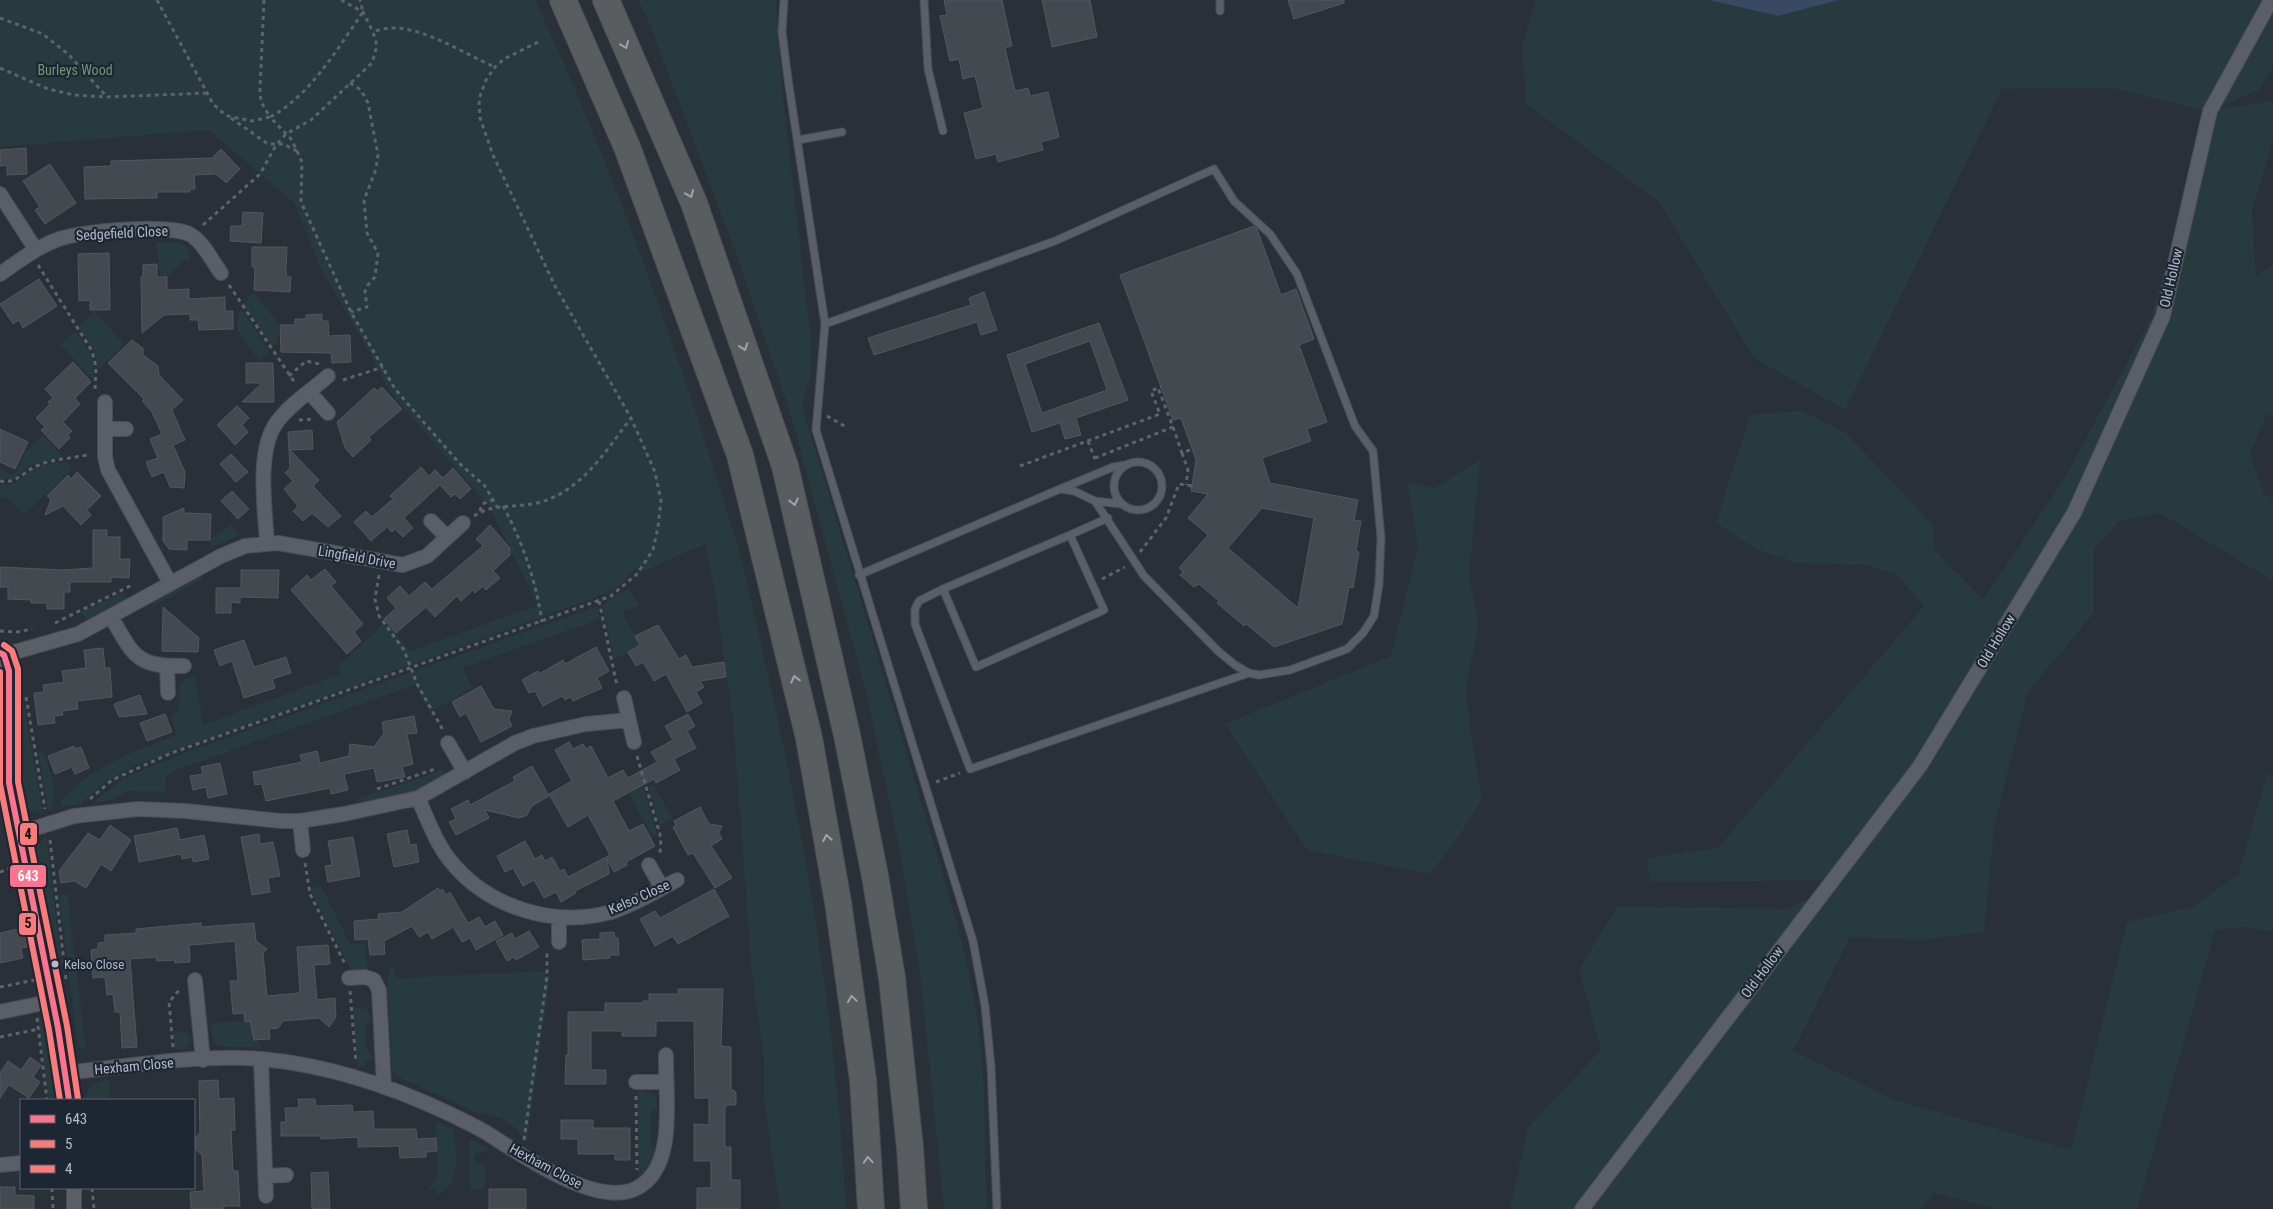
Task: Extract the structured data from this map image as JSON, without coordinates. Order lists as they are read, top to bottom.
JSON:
{
  "streets": {
    "street": [
      "Sedgefield Close",
      "Old Hollow",
      "Lingfield Drive",
      "Kelso Close",
      "Hexham Close"
    ]
  },
  "parks": ["Burleys Wood"],
  "places": ["Kelso Close"],
  "lines": ["transit line 4", "transit line 643", "transit line 5"],
  "legend": ["643", "5", "4"]
}
